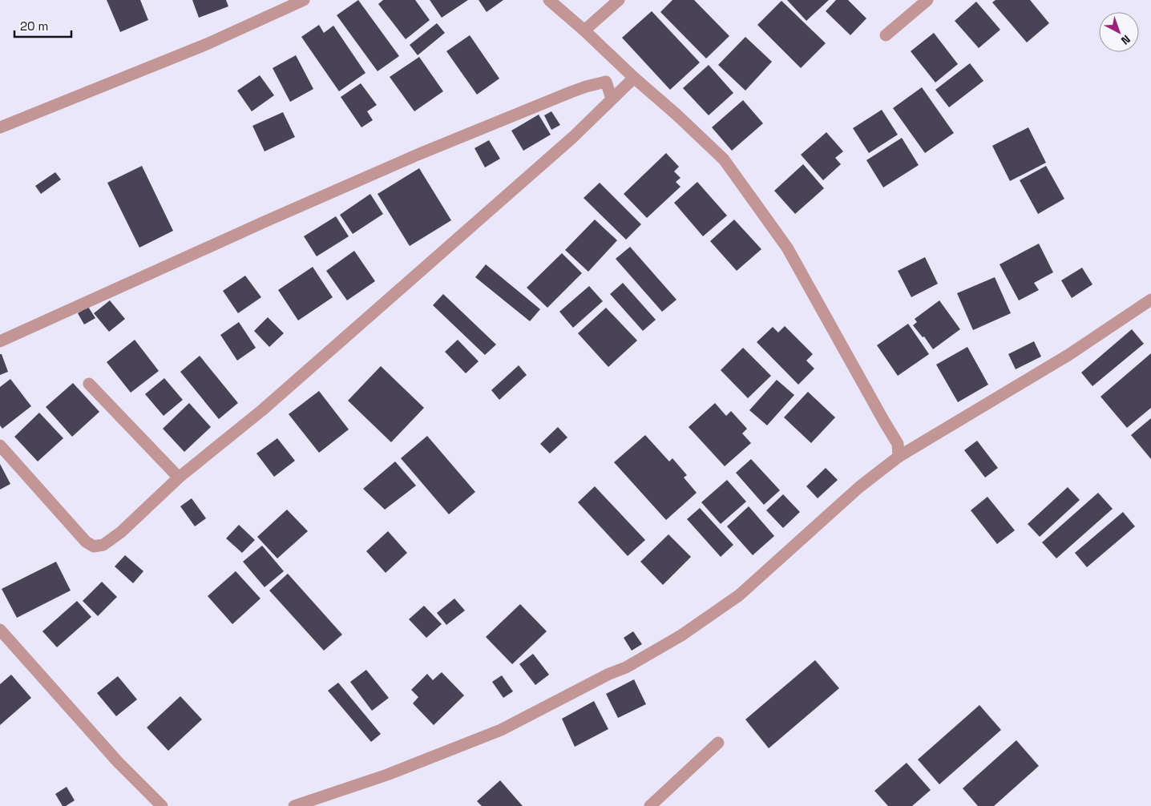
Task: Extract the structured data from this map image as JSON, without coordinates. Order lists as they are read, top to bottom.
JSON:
{
  "scale_bar": "20 m",
  "north": "bottom right"
}
